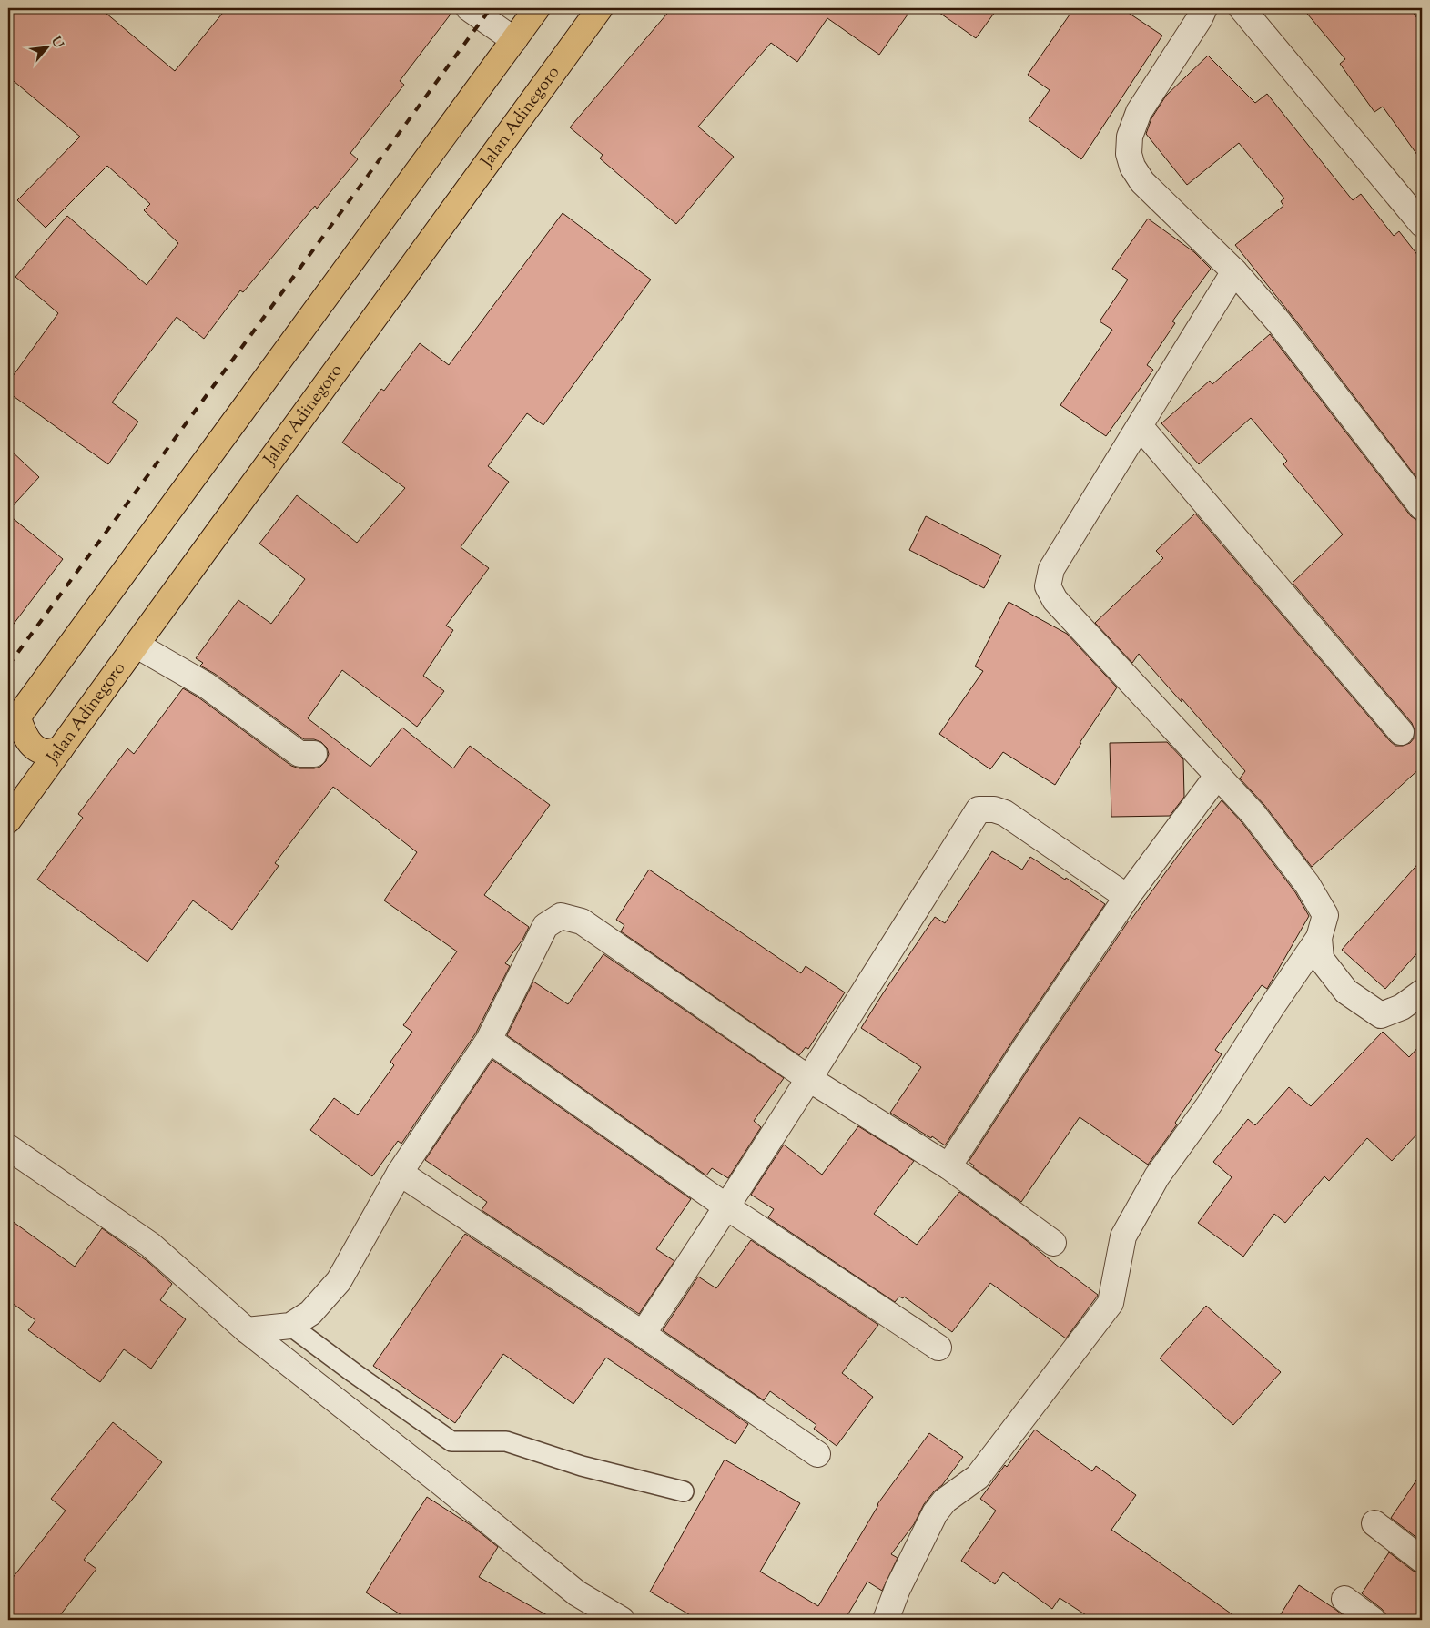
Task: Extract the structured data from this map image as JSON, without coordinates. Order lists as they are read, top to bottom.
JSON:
{
  "streets": {
    "highway": ["Jalan Adinegoro"]
  },
  "north": "top right"
}
